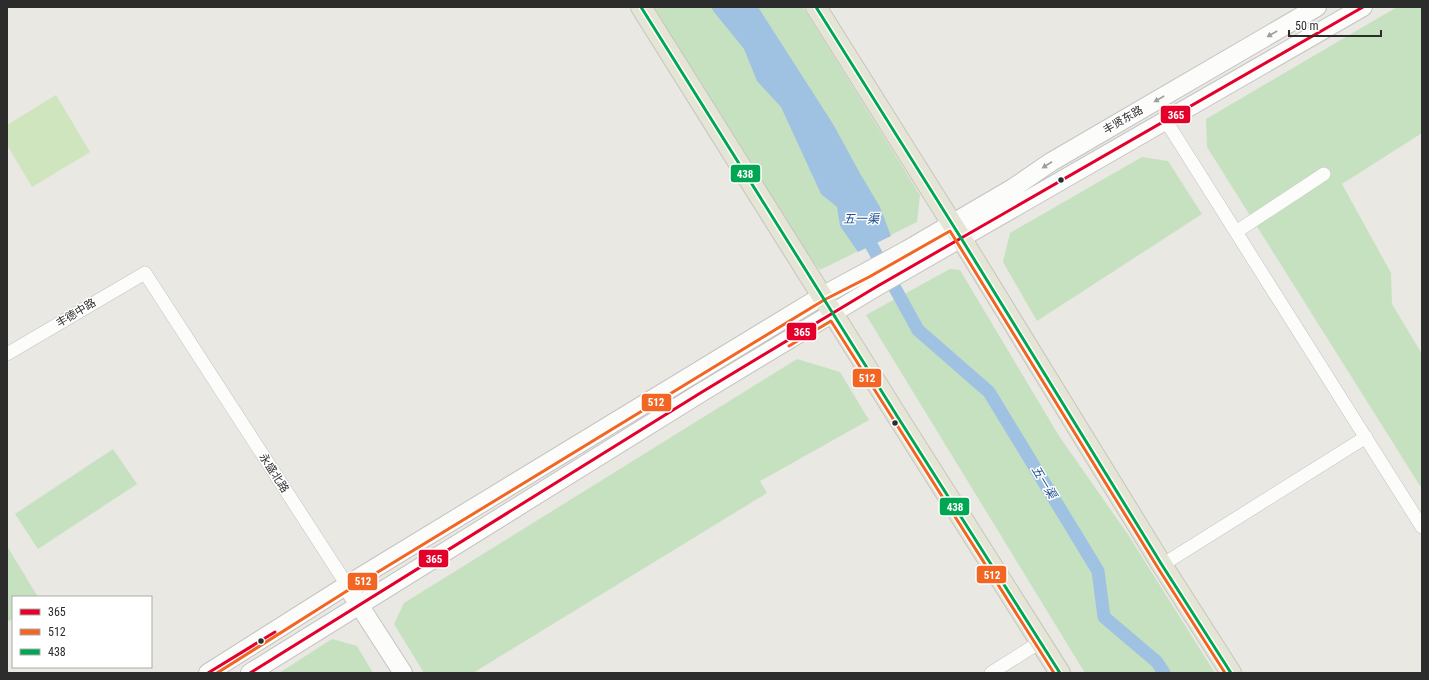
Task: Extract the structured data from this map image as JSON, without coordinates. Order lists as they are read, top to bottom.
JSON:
{
  "streets": {
    "street": ["丰贤东路", "丰德中路", "永盛北路"]
  },
  "crossings": [
    ["丰德中路", "永盛北路"]
  ],
  "water": ["五一渠"],
  "lines": ["transit line 365", "transit line 438", "transit line 512"],
  "legend": ["365", "512", "438"],
  "scale_bar": "50 m"
}
